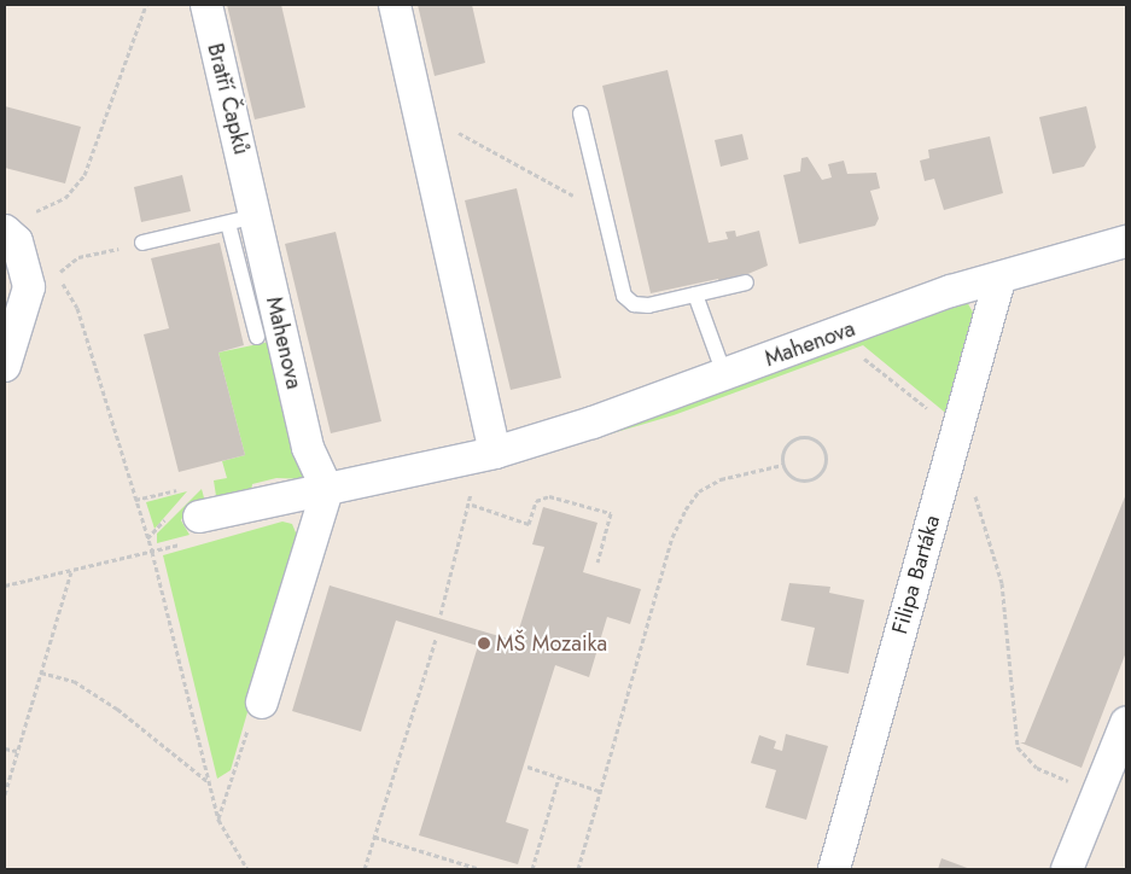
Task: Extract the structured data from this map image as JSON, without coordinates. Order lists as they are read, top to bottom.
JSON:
{
  "streets": {
    "street": ["Bratří Čapků", "Mahenova", "Filipa Bartáka"]
  },
  "crossings": [
    ["Bratří Čapků", "Mahenova"],
    ["Mahenova", "Filipa Bartáka"]
  ],
  "places": ["MŠ Mozaika"]
}
